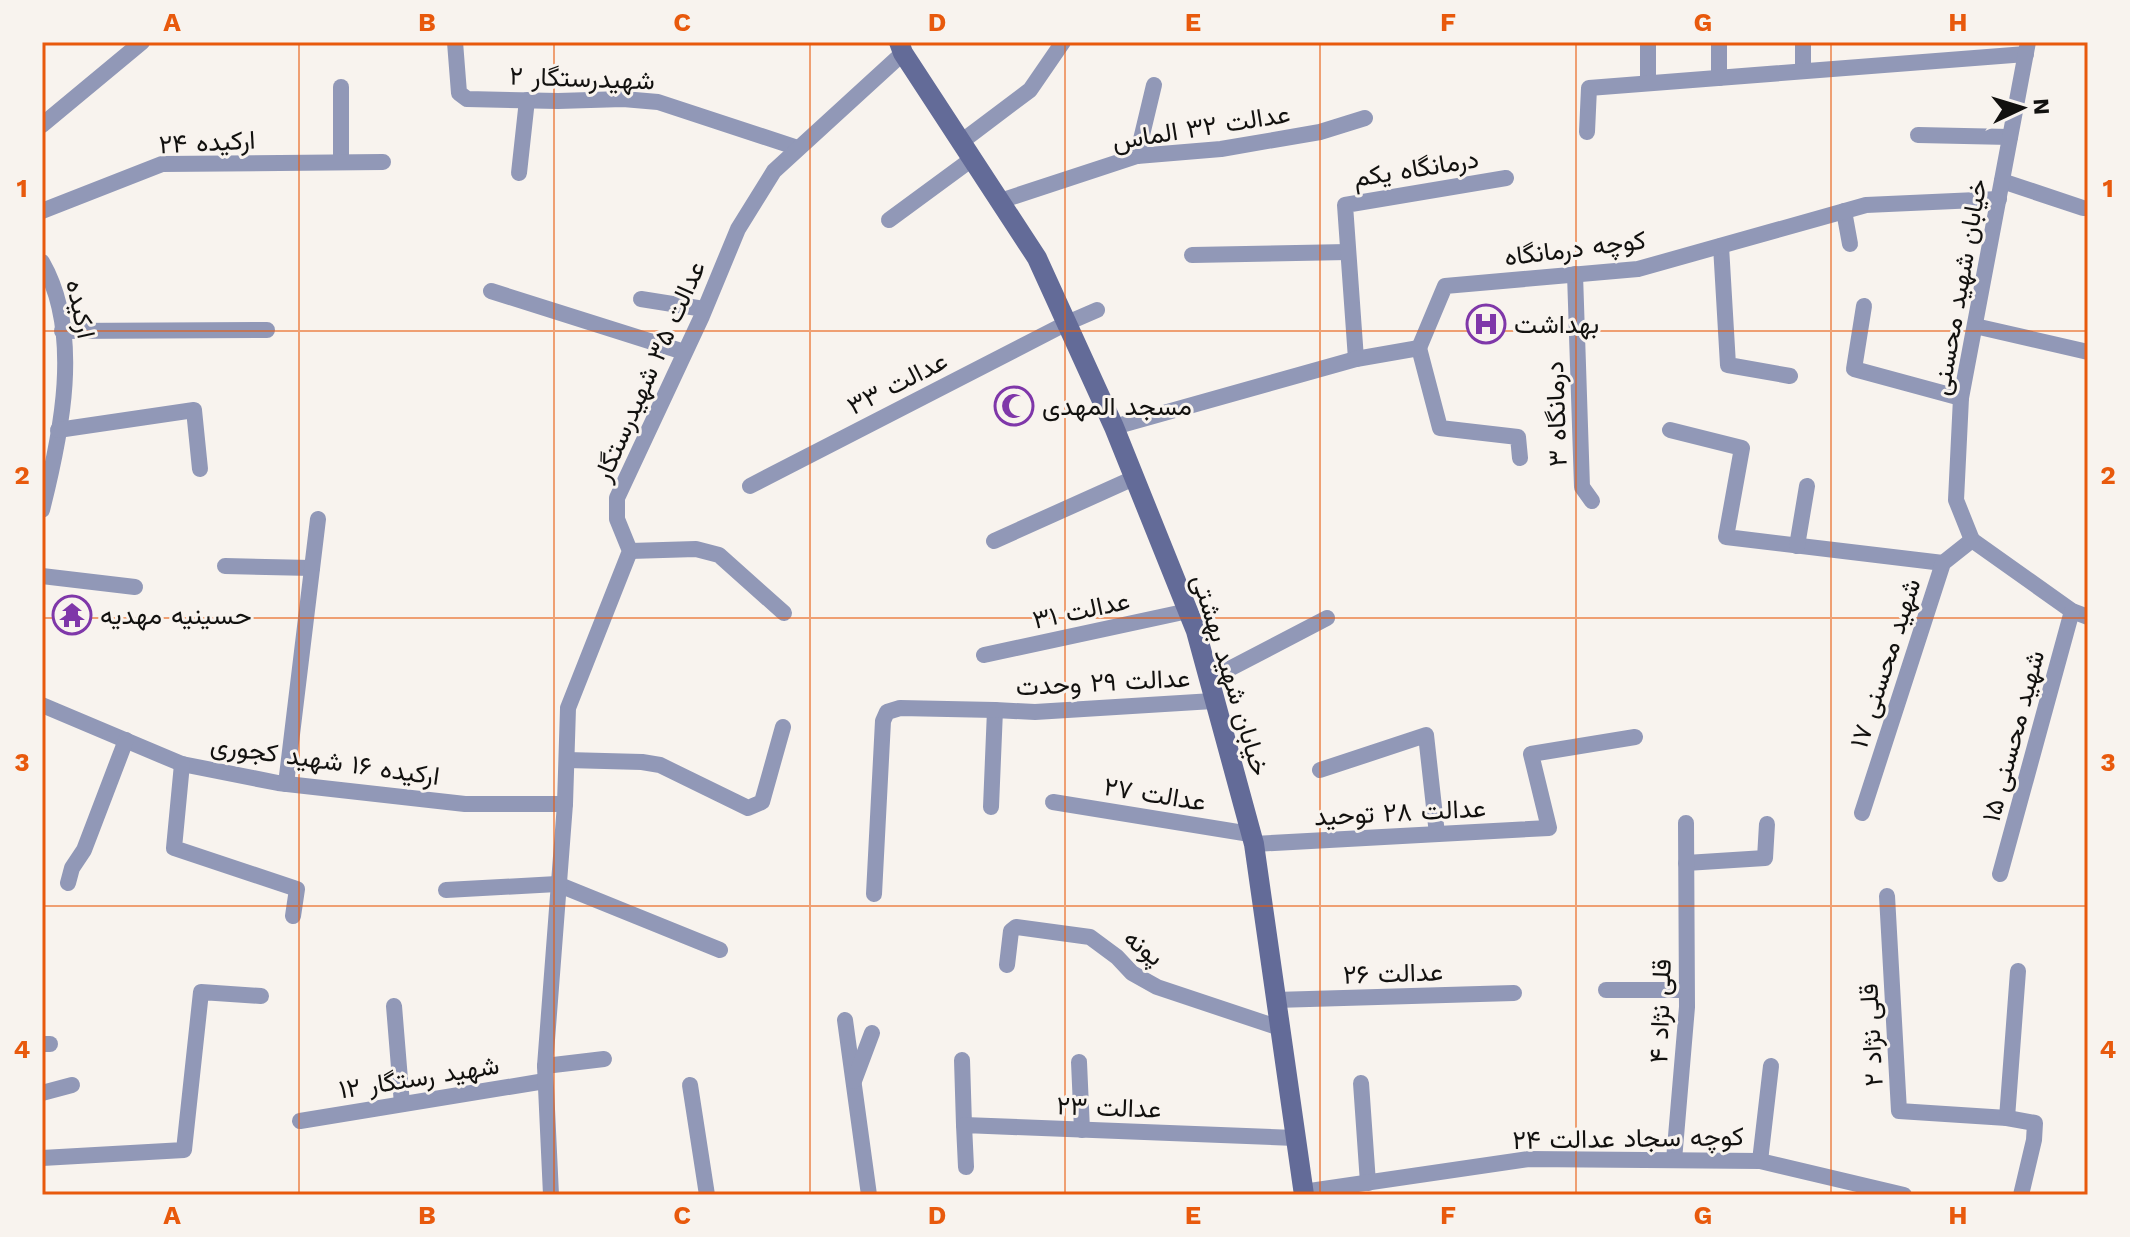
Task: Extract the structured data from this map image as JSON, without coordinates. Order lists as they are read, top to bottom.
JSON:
{
  "streets": {
    "main road": ["خیابان شهید بهشتی"],
    "street": [
      "شهیدرستگار ۲",
      "عدالت ۳۲ الماس",
      "ارکیده ۲۴",
      "درمانگاه یکم",
      "کوچه درمانگاه",
      "خیابان شهید محسنی",
      "ارکیده",
      "عدالت ۳۵ شهیدرستگار",
      "عدالت ۳۳",
      "درمانگاه ۳",
      "عدالت ۳۱",
      "شهید محسنی ۱۷",
      "عدالت ۲۹ وحدت",
      "شهید محسنی ۱۵",
      "ارکیده ۱۶ شهید کجوری",
      "عدالت ۲۷",
      "عدالت ۲۸ توحید",
      "پونه",
      "عدالت ۲۶",
      "قلی نژاد ۴",
      "قلی نژاد ۲",
      "شهید رستگار ۱۲",
      "عدالت ۲۳",
      "کوچه سجاد عدالت ۲۴"
    ]
  },
  "crossings": [
    ["شهیدرستگار ۲", "عدالت ۳۵ شهیدرستگار"],
    ["عدالت ۳۲ الماس", "خیابان شهید بهشتی"],
    ["کوچه درمانگاه", "خیابان شهید محسنی"],
    ["کوچه درمانگاه", "درمانگاه ۳"],
    ["خیابان شهید محسنی", "شهید محسنی ۱۷"],
    ["عدالت ۳۵ شهیدرستگار", "خیابان شهید بهشتی"],
    ["عدالت ۳۳", "خیابان شهید بهشتی"],
    ["عدالت ۳۱", "خیابان شهید بهشتی"],
    ["خیابان شهید بهشتی", "عدالت ۲۹ وحدت"],
    ["خیابان شهید بهشتی", "عدالت ۲۷"],
    ["خیابان شهید بهشتی", "عدالت ۲۸ توحید"],
    ["خیابان شهید بهشتی", "پونه"],
    ["خیابان شهید بهشتی", "عدالت ۲۶"],
    ["خیابان شهید بهشتی", "عدالت ۲۳"],
    ["خیابان شهید بهشتی", "کوچه سجاد عدالت ۲۴"],
    ["عدالت ۲۷", "عدالت ۲۸ توحید"],
    ["قلی نژاد ۴", "کوچه سجاد عدالت ۲۴"]
  ],
  "places": {
    "hospital": ["بهداشت"],
    "mosque": ["مسجد المهدی"],
    "temple": ["حسینیه مهدیه"]
  },
  "north": "right",
  "grid": {
    "columns": [
      "A",
      "B",
      "C",
      "D",
      "E",
      "F",
      "G",
      "H"
    ],
    "rows": [
      "1",
      "2",
      "3",
      "4"
    ]
  }
}
